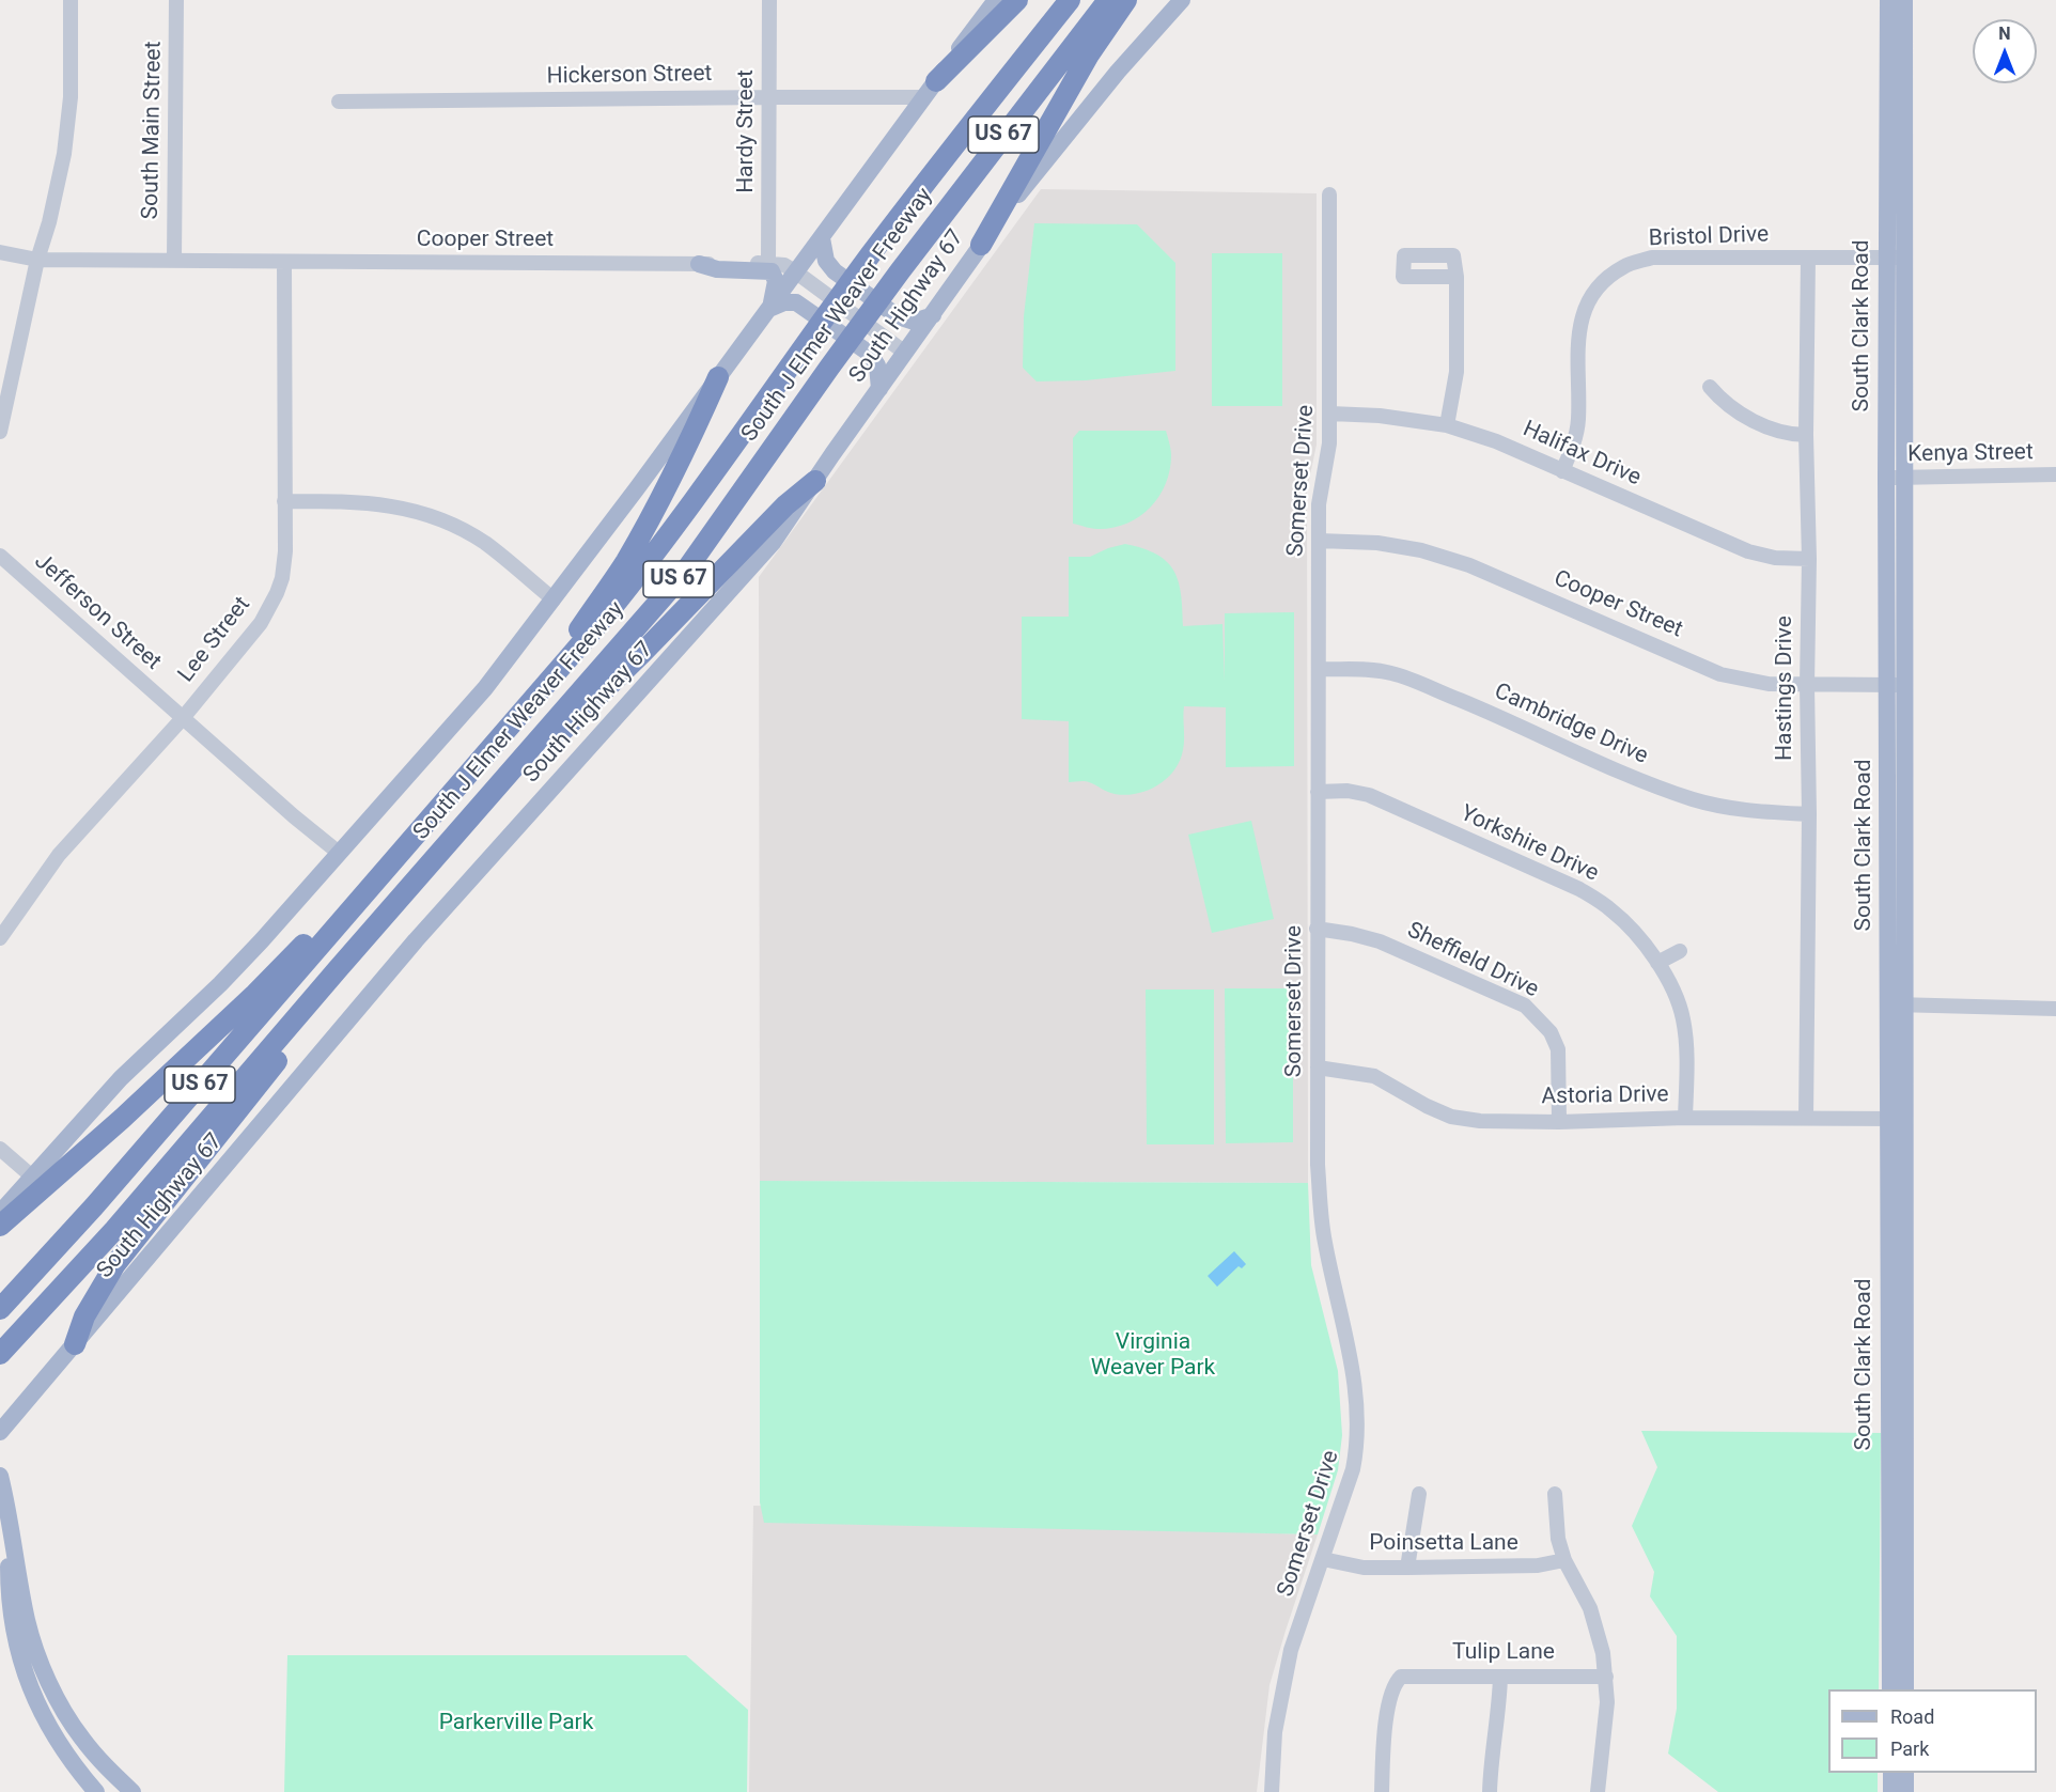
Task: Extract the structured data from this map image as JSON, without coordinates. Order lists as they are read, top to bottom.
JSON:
{
  "streets": {
    "highway": ["US 67", "South J Elmer Weaver Freeway"],
    "main road": ["South Highway 67", "South Clark Road"],
    "street": [
      "Hickerson Street",
      "South Main Street",
      "Hardy Street",
      "Bristol Drive",
      "Cooper Street",
      "Halifax Drive",
      "Kenya Street",
      "Somerset Drive",
      "Jefferson Street",
      "Lee Street",
      "Hastings Drive",
      "Cambridge Drive",
      "Yorkshire Drive",
      "Sheffield Drive",
      "Astoria Drive",
      "Poinsetta Lane",
      "Tulip Lane"
    ]
  },
  "crossings": [
    ["Hickerson Street", "Hardy Street"],
    ["South Main Street", "Cooper Street"],
    ["Hardy Street", "Cooper Street"],
    ["Bristol Drive", "South Clark Road"],
    ["Bristol Drive", "Halifax Drive"],
    ["Bristol Drive", "Hastings Drive"],
    ["Cooper Street", "South Highway 67"],
    ["Cooper Street", "South Clark Road"],
    ["Cooper Street", "Somerset Drive"],
    ["Cooper Street", "Lee Street"],
    ["Cooper Street", "Hastings Drive"],
    ["South Clark Road", "Kenya Street"],
    ["South Clark Road", "Astoria Drive"],
    ["Halifax Drive", "Somerset Drive"],
    ["Halifax Drive", "Hastings Drive"],
    ["Somerset Drive", "Cambridge Drive"],
    ["Somerset Drive", "Yorkshire Drive"],
    ["Somerset Drive", "Sheffield Drive"],
    ["Somerset Drive", "Astoria Drive"],
    ["Somerset Drive", "Poinsetta Lane"],
    ["Jefferson Street", "Lee Street"],
    ["Hastings Drive", "Cambridge Drive"],
    ["Hastings Drive", "Astoria Drive"],
    ["Yorkshire Drive", "Astoria Drive"],
    ["Sheffield Drive", "Astoria Drive"]
  ],
  "parks": ["Virginia Weaver Park", "Parkerville Park"],
  "legend": ["Road", "Park"],
  "north": "top"
}
